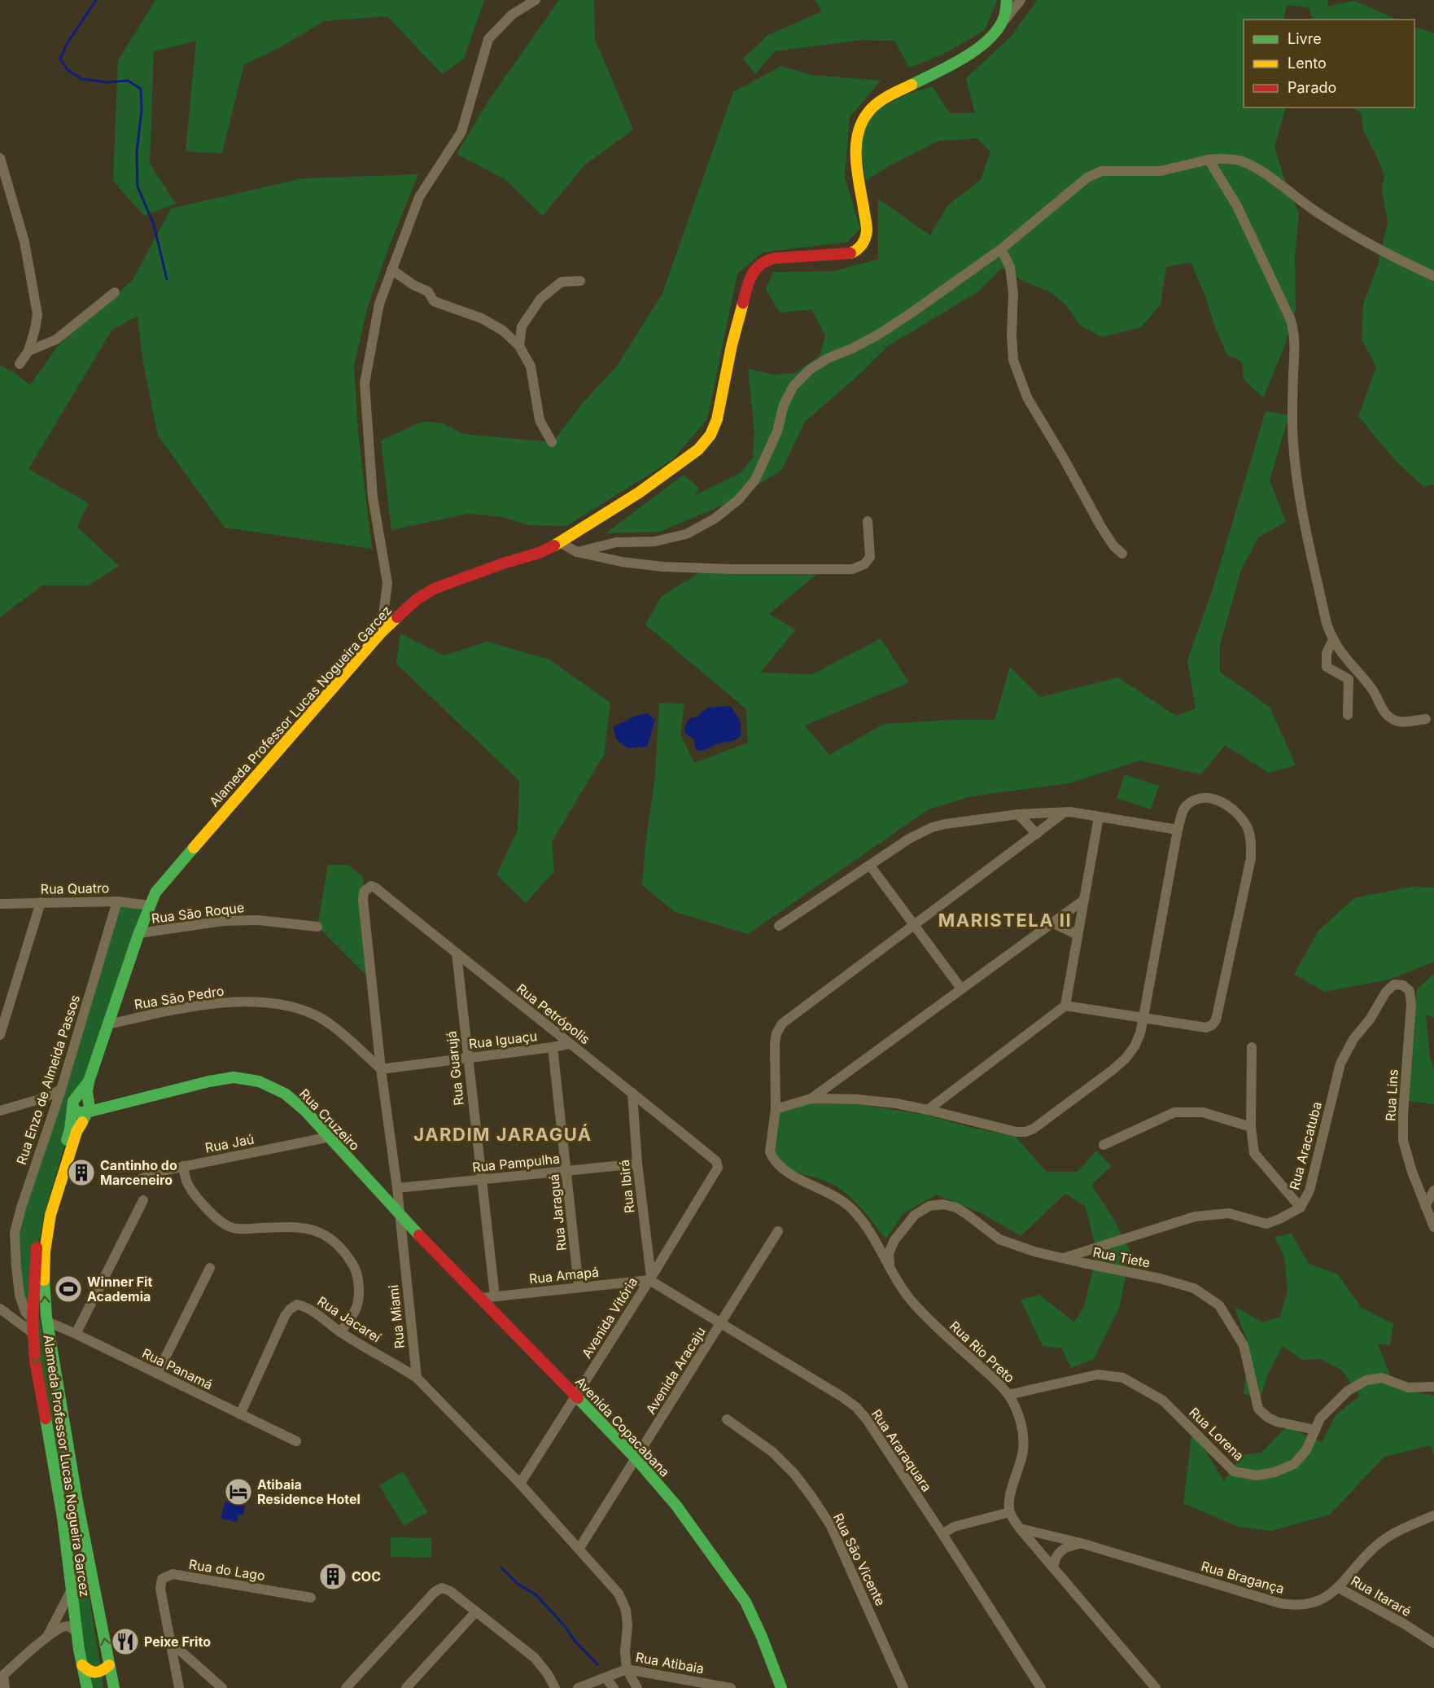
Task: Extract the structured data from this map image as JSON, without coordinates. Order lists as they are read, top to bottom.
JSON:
{
  "streets": {
    "main road": ["Alameda Professor Lucas Nogueira Garcez", "Rua Cruzeiro", "Avenida Copacabana"],
    "street": [
      "Rua Quatro",
      "Rua São Roque",
      "Rua São Pedro",
      "Rua Petrópolis",
      "Rua Iguaçu",
      "Rua Guarujá",
      "Rua Enzo de Almeida Passos",
      "Rua Lins",
      "Rua Jaú",
      "Rua Aracatuba",
      "Rua Pampulha",
      "Rua Ibirá",
      "Rua Jaraguá",
      "Rua Tiete",
      "Rua Amapá",
      "Rua Miami",
      "Avenida Vitória",
      "Rua Jacareí",
      "Rua Rio Preto",
      "Rua Panamá",
      "Avenida Aracaju",
      "Rua Lorena",
      "Rua Araraquara",
      "Rua São Vicente",
      "Rua do Lago",
      "Rua Bragança",
      "Rua Itararé",
      "Rua Atibaia"
    ]
  },
  "crossings": [
    ["Alameda Professor Lucas Nogueira Garcez", "Rua Quatro"],
    ["Alameda Professor Lucas Nogueira Garcez", "Rua São Roque"],
    ["Alameda Professor Lucas Nogueira Garcez", "Rua São Pedro"],
    ["Alameda Professor Lucas Nogueira Garcez", "Rua Enzo de Almeida Passos"],
    ["Alameda Professor Lucas Nogueira Garcez", "Rua Cruzeiro"],
    ["Alameda Professor Lucas Nogueira Garcez", "Rua Panamá"],
    ["Rua Quatro", "Rua Enzo de Almeida Passos"],
    ["Rua São Pedro", "Rua Iguaçu"],
    ["Rua São Pedro", "Rua Miami"],
    ["Rua Petrópolis", "Rua Iguaçu"],
    ["Rua Petrópolis", "Rua Guarujá"],
    ["Rua Petrópolis", "Rua Ibirá"],
    ["Rua Petrópolis", "Rua Miami"],
    ["Rua Petrópolis", "Avenida Vitória"],
    ["Rua Iguaçu", "Rua Guarujá"],
    ["Rua Iguaçu", "Rua Jaraguá"],
    ["Rua Iguaçu", "Rua Miami"],
    ["Rua Guarujá", "Rua Pampulha"],
    ["Rua Guarujá", "Rua Amapá"],
    ["Rua Lins", "Rua Aracatuba"],
    ["Rua Cruzeiro", "Rua Jaú"],
    ["Rua Cruzeiro", "Rua Miami"],
    ["Rua Cruzeiro", "Avenida Copacabana"],
    ["Rua Aracatuba", "Rua Tiete"],
    ["Rua Pampulha", "Rua Ibirá"],
    ["Rua Pampulha", "Rua Jaraguá"],
    ["Rua Pampulha", "Rua Miami"],
    ["Rua Ibirá", "Rua Amapá"],
    ["Rua Ibirá", "Avenida Vitória"],
    ["Rua Ibirá", "Rua Araraquara"],
    ["Rua Jaraguá", "Rua Amapá"],
    ["Rua Tiete", "Rua Rio Preto"],
    ["Rua Tiete", "Rua Lorena"],
    ["Rua Amapá", "Avenida Vitória"],
    ["Rua Amapá", "Avenida Copacabana"],
    ["Rua Amapá", "Rua Araraquara"],
    ["Rua Miami", "Rua Jacareí"],
    ["Rua Miami", "Avenida Copacabana"],
    ["Avenida Vitória", "Avenida Copacabana"],
    ["Avenida Vitória", "Rua Araraquara"],
    ["Rua Jacareí", "Rua Panamá"],
    ["Rua Rio Preto", "Rua Lorena"],
    ["Avenida Aracaju", "Avenida Copacabana"],
    ["Avenida Aracaju", "Rua Araraquara"],
    ["Rua Bragança", "Rua Itararé"]
  ],
  "districts": ["MARISTELA II", "JARDIM JARAGUÁ"],
  "places": {
    "building": ["Cantinho do Marceneiro", "COC"],
    "sports": ["Winner Fit Academia"],
    "hotel": ["Atibaia Residence Hotel"],
    "restaurant": ["Peixe Frito"]
  },
  "legend": ["Livre", "Lento", "Parado"]
}
